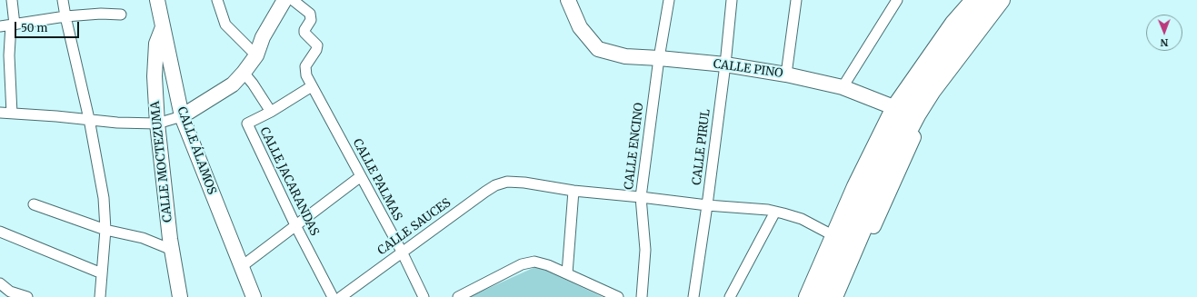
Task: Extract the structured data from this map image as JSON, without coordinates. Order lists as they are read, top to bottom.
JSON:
{
  "streets": {
    "street": [
      "CALLE PINO",
      "CALLE ENCINO",
      "CALLE PIRUL",
      "CALLE ÁLAMOS",
      "CALLE MOCTEZUMA",
      "CALLE PALMAS",
      "CALLE JACARANDAS",
      "CALLE SAUCES"
    ]
  },
  "crossings": [
    ["CALLE PINO", "CALLE ENCINO"],
    ["CALLE PINO", "CALLE PIRUL"],
    ["CALLE ÁLAMOS", "CALLE MOCTEZUMA"],
    ["CALLE PALMAS", "CALLE SAUCES"]
  ],
  "scale_bar": "50 m",
  "north": "bottom"
}
